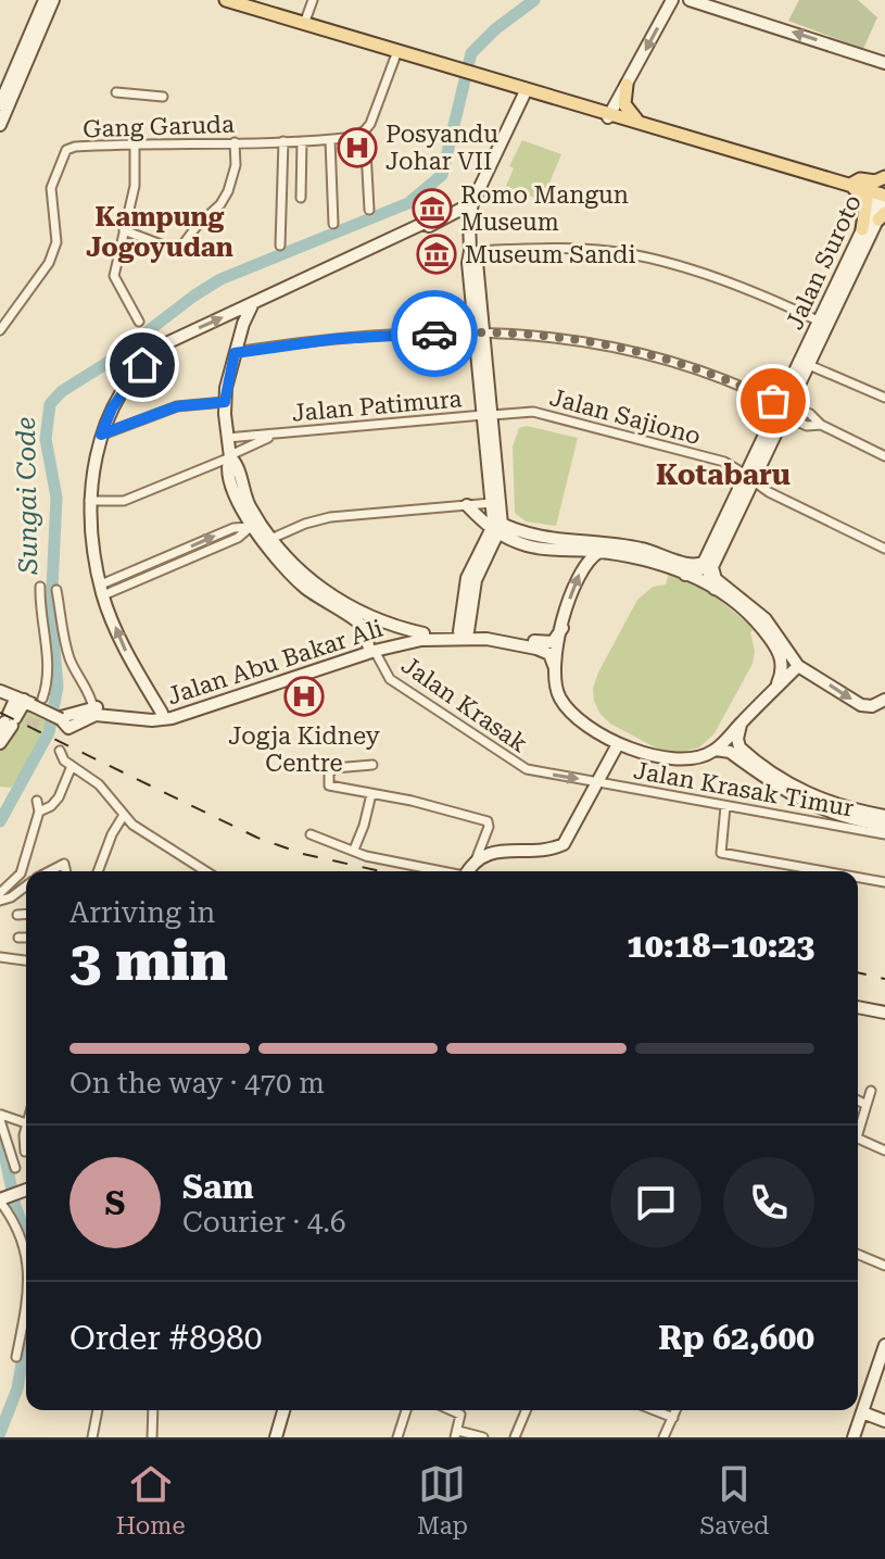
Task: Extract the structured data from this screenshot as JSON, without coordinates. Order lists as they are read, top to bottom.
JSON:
{
  "streets": {
    "main road": ["Jalan Suroto", "Jalan Abu Bakar Ali"],
    "street": [
      "Gang Garuda",
      "Jalan Patimura",
      "Jalan Sajiono",
      "Jalan Krasak",
      "Jalan Krasak Timur"
    ]
  },
  "crossings": [
    ["Jalan Suroto", "Jalan Sajiono"],
    ["Jalan Suroto", "Jalan Abu Bakar Ali"],
    ["Jalan Patimura", "Jalan Sajiono"],
    ["Jalan Abu Bakar Ali", "Jalan Krasak"],
    ["Jalan Krasak", "Jalan Krasak Timur"]
  ],
  "one_way": ["Jalan Krasak"],
  "districts": ["Kampung Jogoyudan", "Kotabaru"],
  "water": ["Sungai Code"],
  "places": {
    "hospital": ["Posyandu Johar VII", "Jogja Kidney Centre"],
    "museum": ["Romo Mangun Museum", "Museum Sandi"]
  },
  "page": {
    "heading": ["3 min", "Arriving in", "10:18–10:23"],
    "panel": [
      "Sam",
      "Courier · 4.6",
      "Order #8980",
      "Rp 62,600"
    ],
    "bar": "On the way · 470 m",
    "round": "S",
    "tabs": ["Home", "Map", "Saved"]
  }
}
